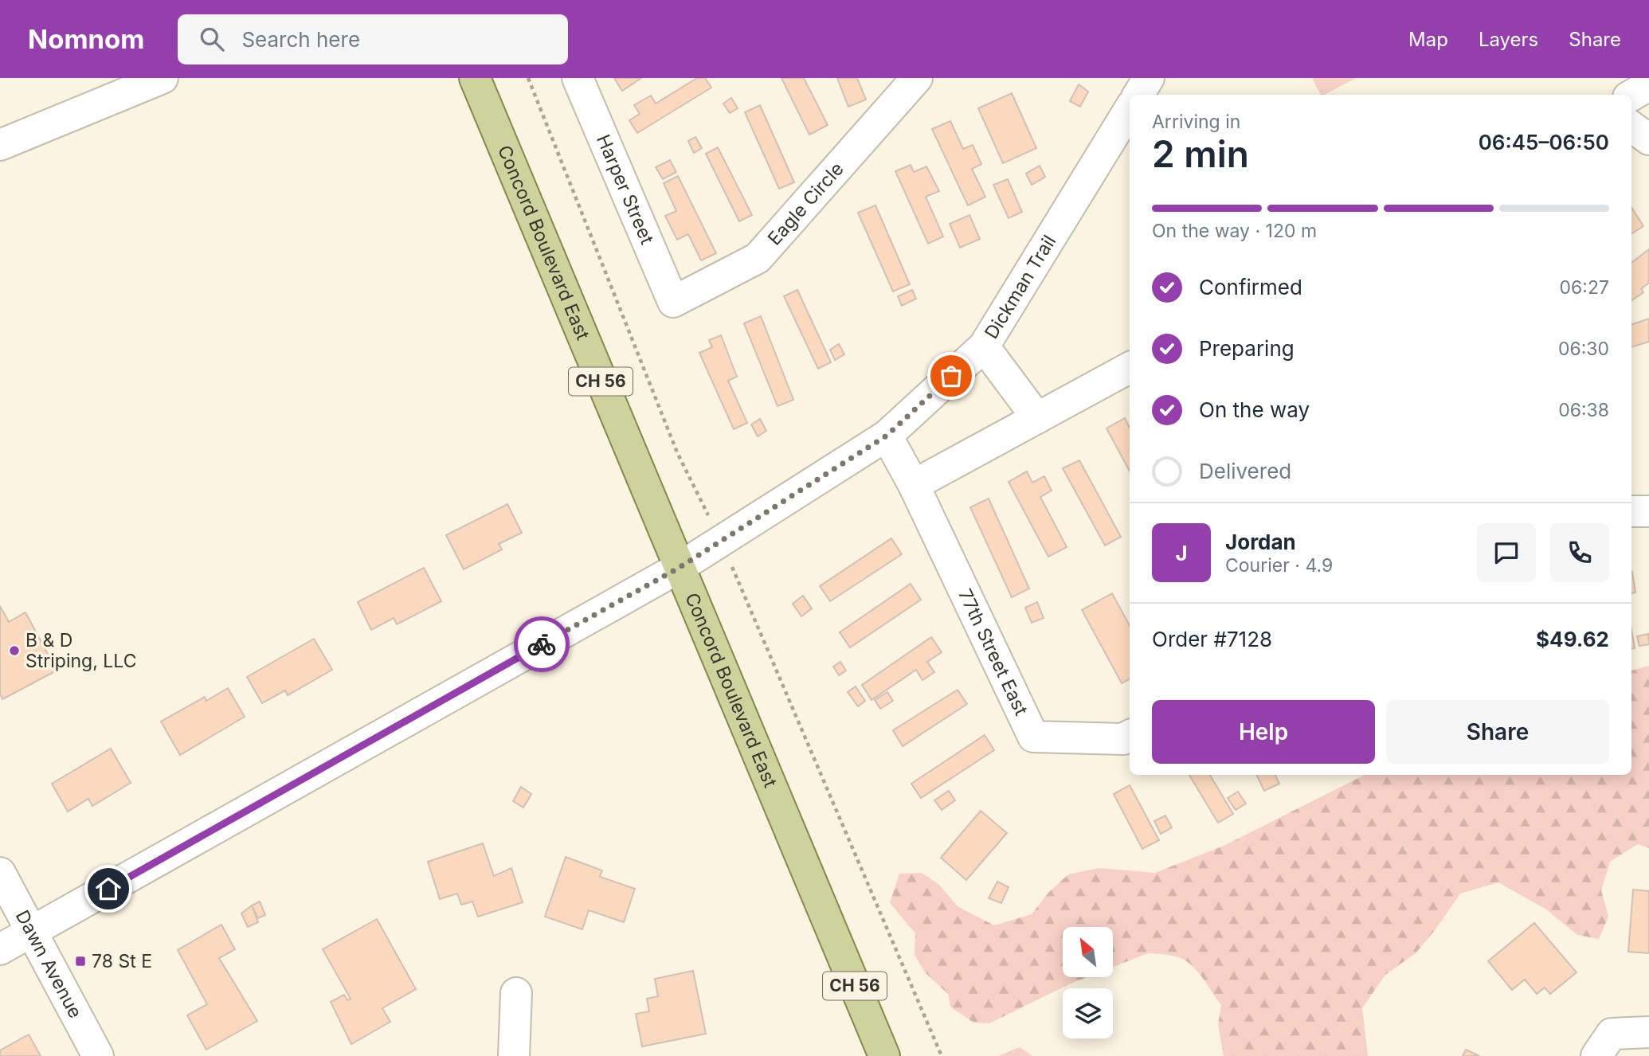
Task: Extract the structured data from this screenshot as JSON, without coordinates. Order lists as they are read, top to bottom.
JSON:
{
  "streets": {
    "main road": ["Concord Boulevard East", "CH 56"],
    "street": [
      "Harper Street",
      "Eagle Circle",
      "Dickman Trail",
      "77th Street East",
      "Dawn Avenue"
    ]
  },
  "crossings": [
    ["Harper Street", "Eagle Circle"],
    ["Concord Boulevard East", "Dickman Trail"],
    ["Dickman Trail", "77th Street East"],
    ["Dickman Trail", "Dawn Avenue"]
  ],
  "places": {
    "other": ["B & D Striping, LLC"],
    "transit": ["78 St E"]
  },
  "north": "top left",
  "page": {
    "header": "Nomnom",
    "search": "Search here",
    "nav": ["Map", "Layers", "Share"],
    "heading": ["2 min", "Arriving in", "06:45–06:50"],
    "panel": [
      "Jordan",
      "Courier · 4.9",
      "Order #7128",
      "$49.62"
    ],
    "bar": "On the way · 120 m",
    "list": [
      ["Confirmed", "06:27"],
      ["Preparing", "06:30"],
      ["On the way", "06:38"],
      "Delivered"
    ],
    "round": "J",
    "buttons": ["Help", "Share"]
  }
}
